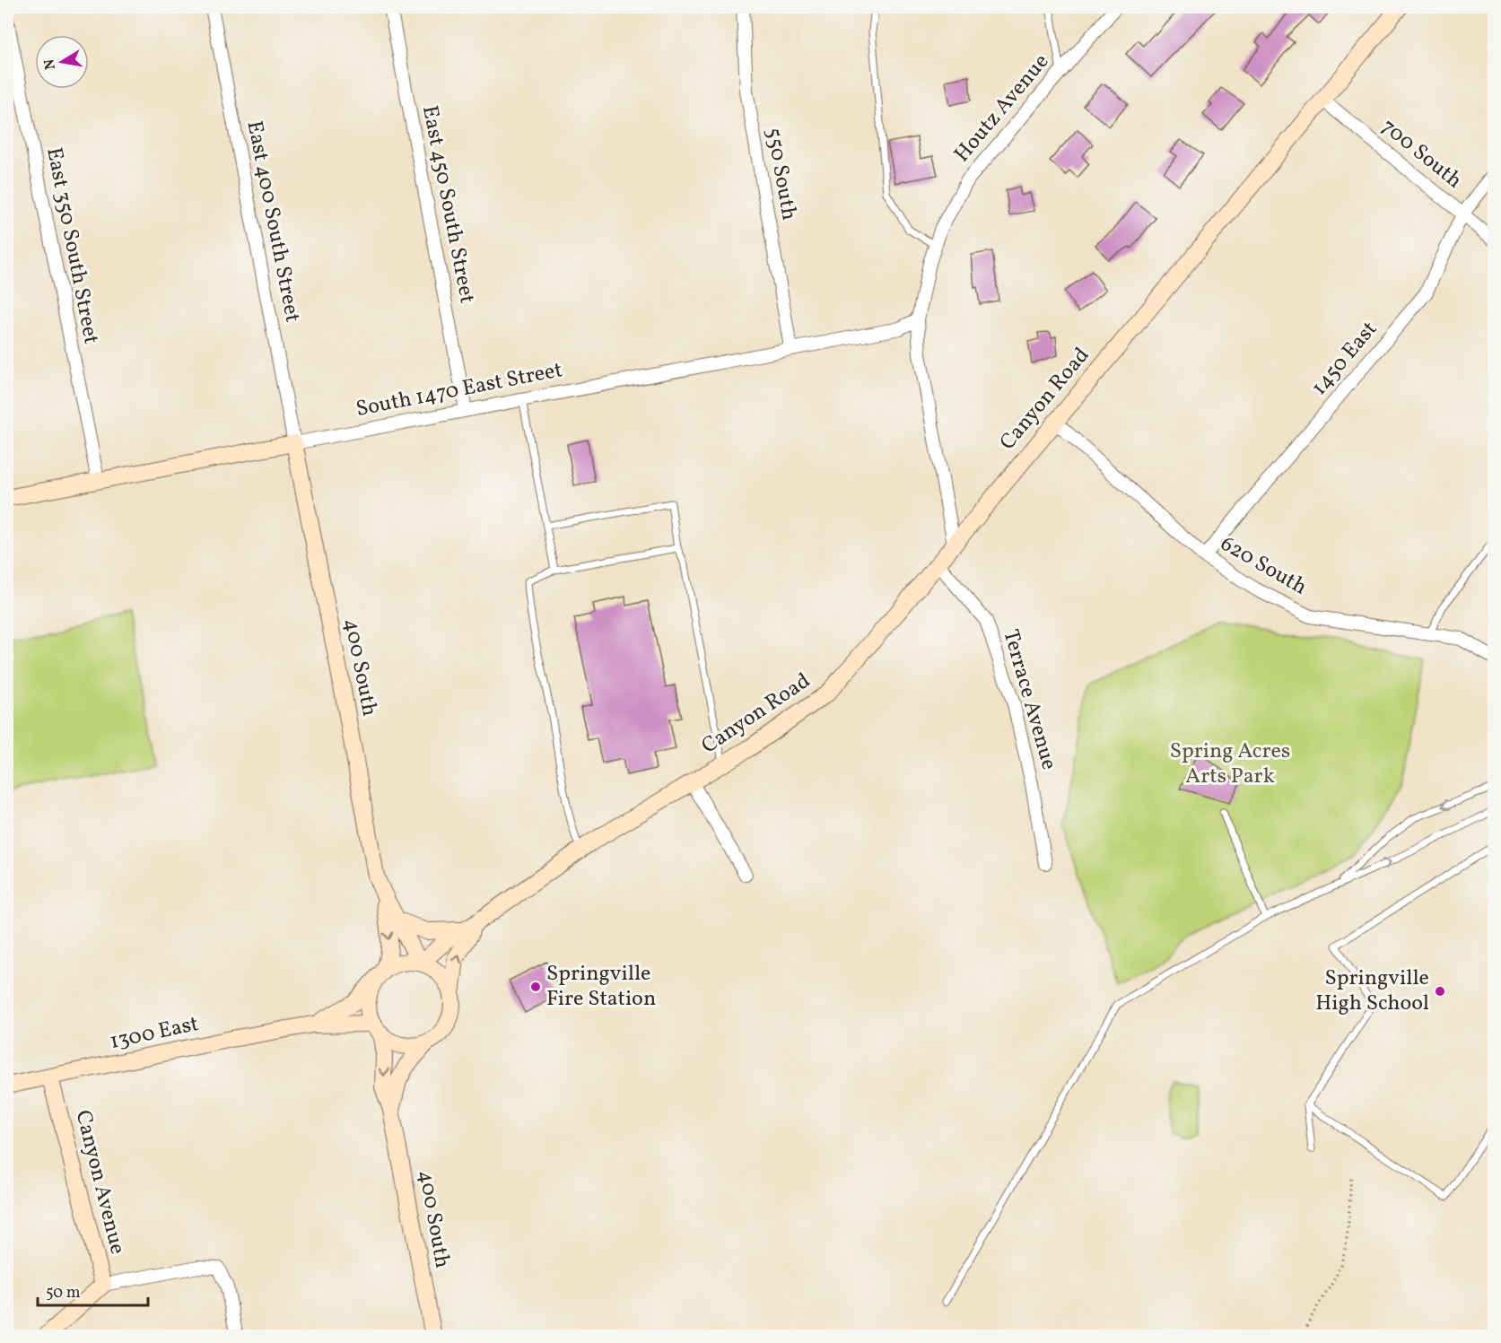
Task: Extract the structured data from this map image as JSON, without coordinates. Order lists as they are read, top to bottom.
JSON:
{
  "streets": {
    "main road": [
      "South 1470 East Street",
      "Canyon Road",
      "400 South",
      "1300 East",
      "Canyon Avenue"
    ],
    "street": [
      "Houtz Avenue",
      "700 South",
      "550 South",
      "East 450 South Street",
      "East 400 South Street",
      "East 350 South Street",
      "1450 East",
      "620 South",
      "Terrace Avenue"
    ]
  },
  "crossings": [
    ["700 South", "1450 East"],
    ["700 South", "Canyon Road"],
    ["550 South", "South 1470 East Street"],
    ["East 450 South Street", "South 1470 East Street"],
    ["East 400 South Street", "South 1470 East Street"],
    ["East 400 South Street", "400 South"],
    ["East 350 South Street", "South 1470 East Street"],
    ["1450 East", "620 South"],
    ["South 1470 East Street", "400 South"],
    ["Canyon Road", "620 South"],
    ["Canyon Road", "400 South"],
    ["Canyon Road", "Terrace Avenue"],
    ["Canyon Road", "1300 East"],
    ["400 South", "1300 East"],
    ["1300 East", "Canyon Avenue"]
  ],
  "parks": ["Spring Acres Arts Park"],
  "places": ["Springville Fire Station", "Springville High School"],
  "scale_bar": "50 m",
  "north": "left"
}
